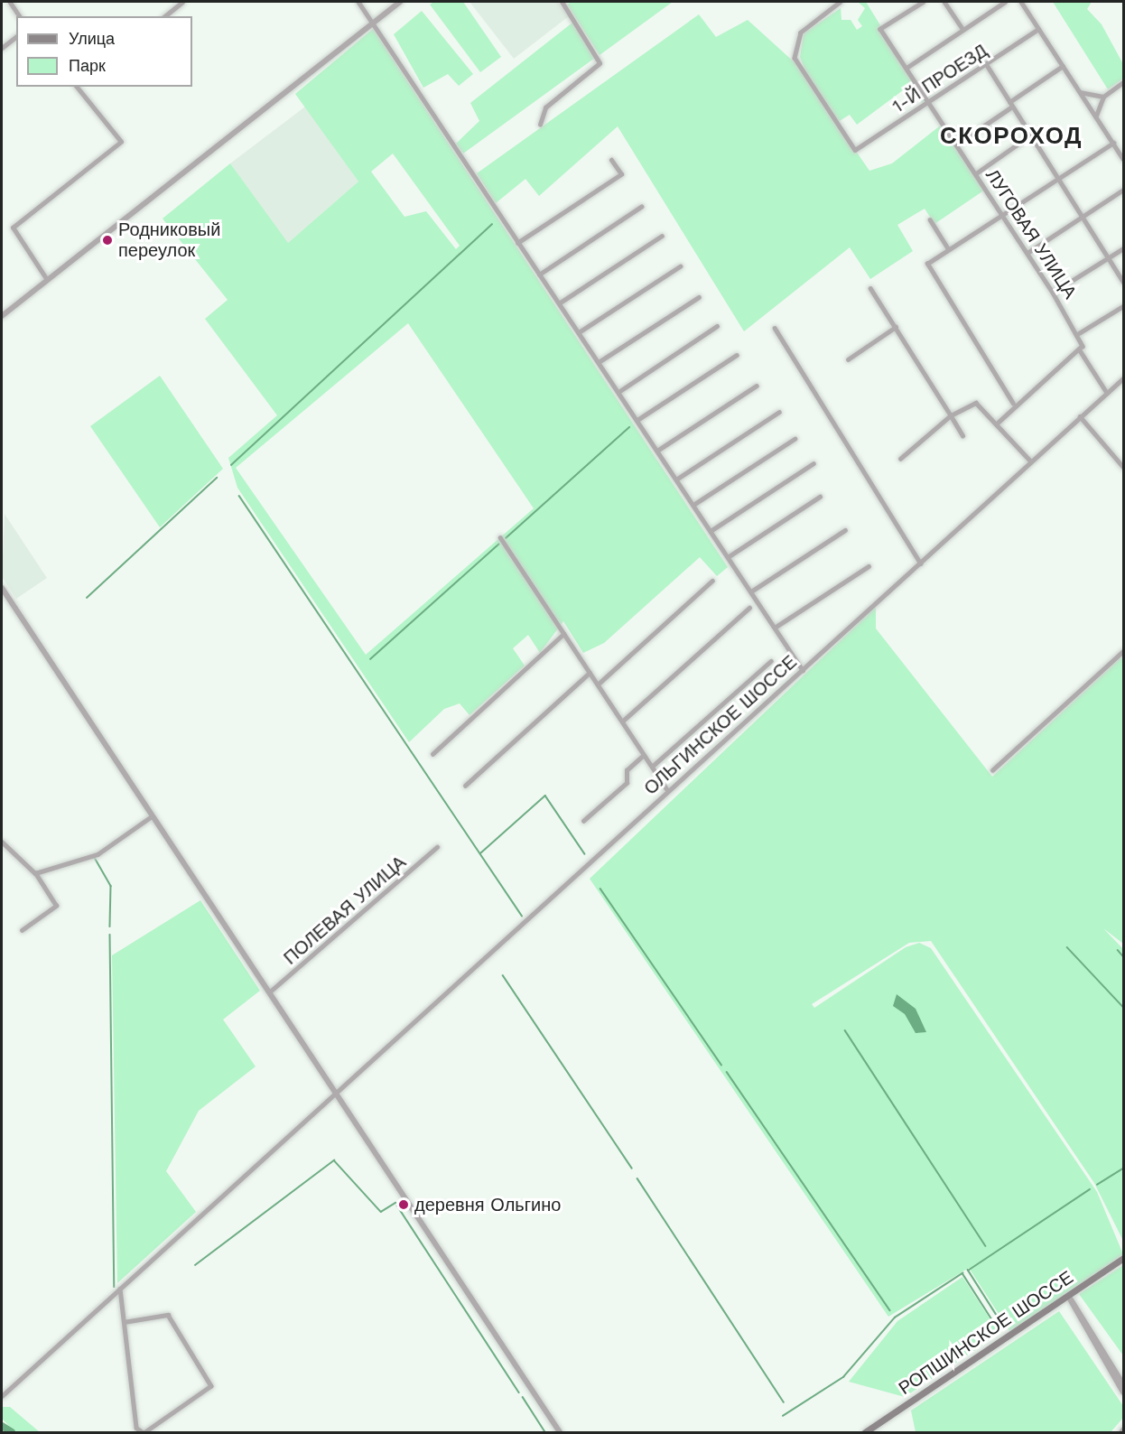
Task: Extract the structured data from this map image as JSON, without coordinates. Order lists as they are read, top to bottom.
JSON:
{
  "streets": {
    "main road": ["РОПШИНСКОЕ ШОССЕ"],
    "street": [
      "1-Й ПРОЕЗД",
      "ЛУГОВАЯ УЛИЦА",
      "ОЛЬГИНСКОЕ ШОССЕ",
      "ПОЛЕВАЯ УЛИЦА"
    ]
  },
  "crossings": [
    ["1-Й ПРОЕЗД", "ЛУГОВАЯ УЛИЦА"],
    ["ЛУГОВАЯ УЛИЦА", "ОЛЬГИНСКОЕ ШОССЕ"]
  ],
  "districts": ["СКОРОХОД"],
  "places": ["Родниковый переулок", "деревня Ольгино"],
  "legend": ["Улица", "Парк"]
}
